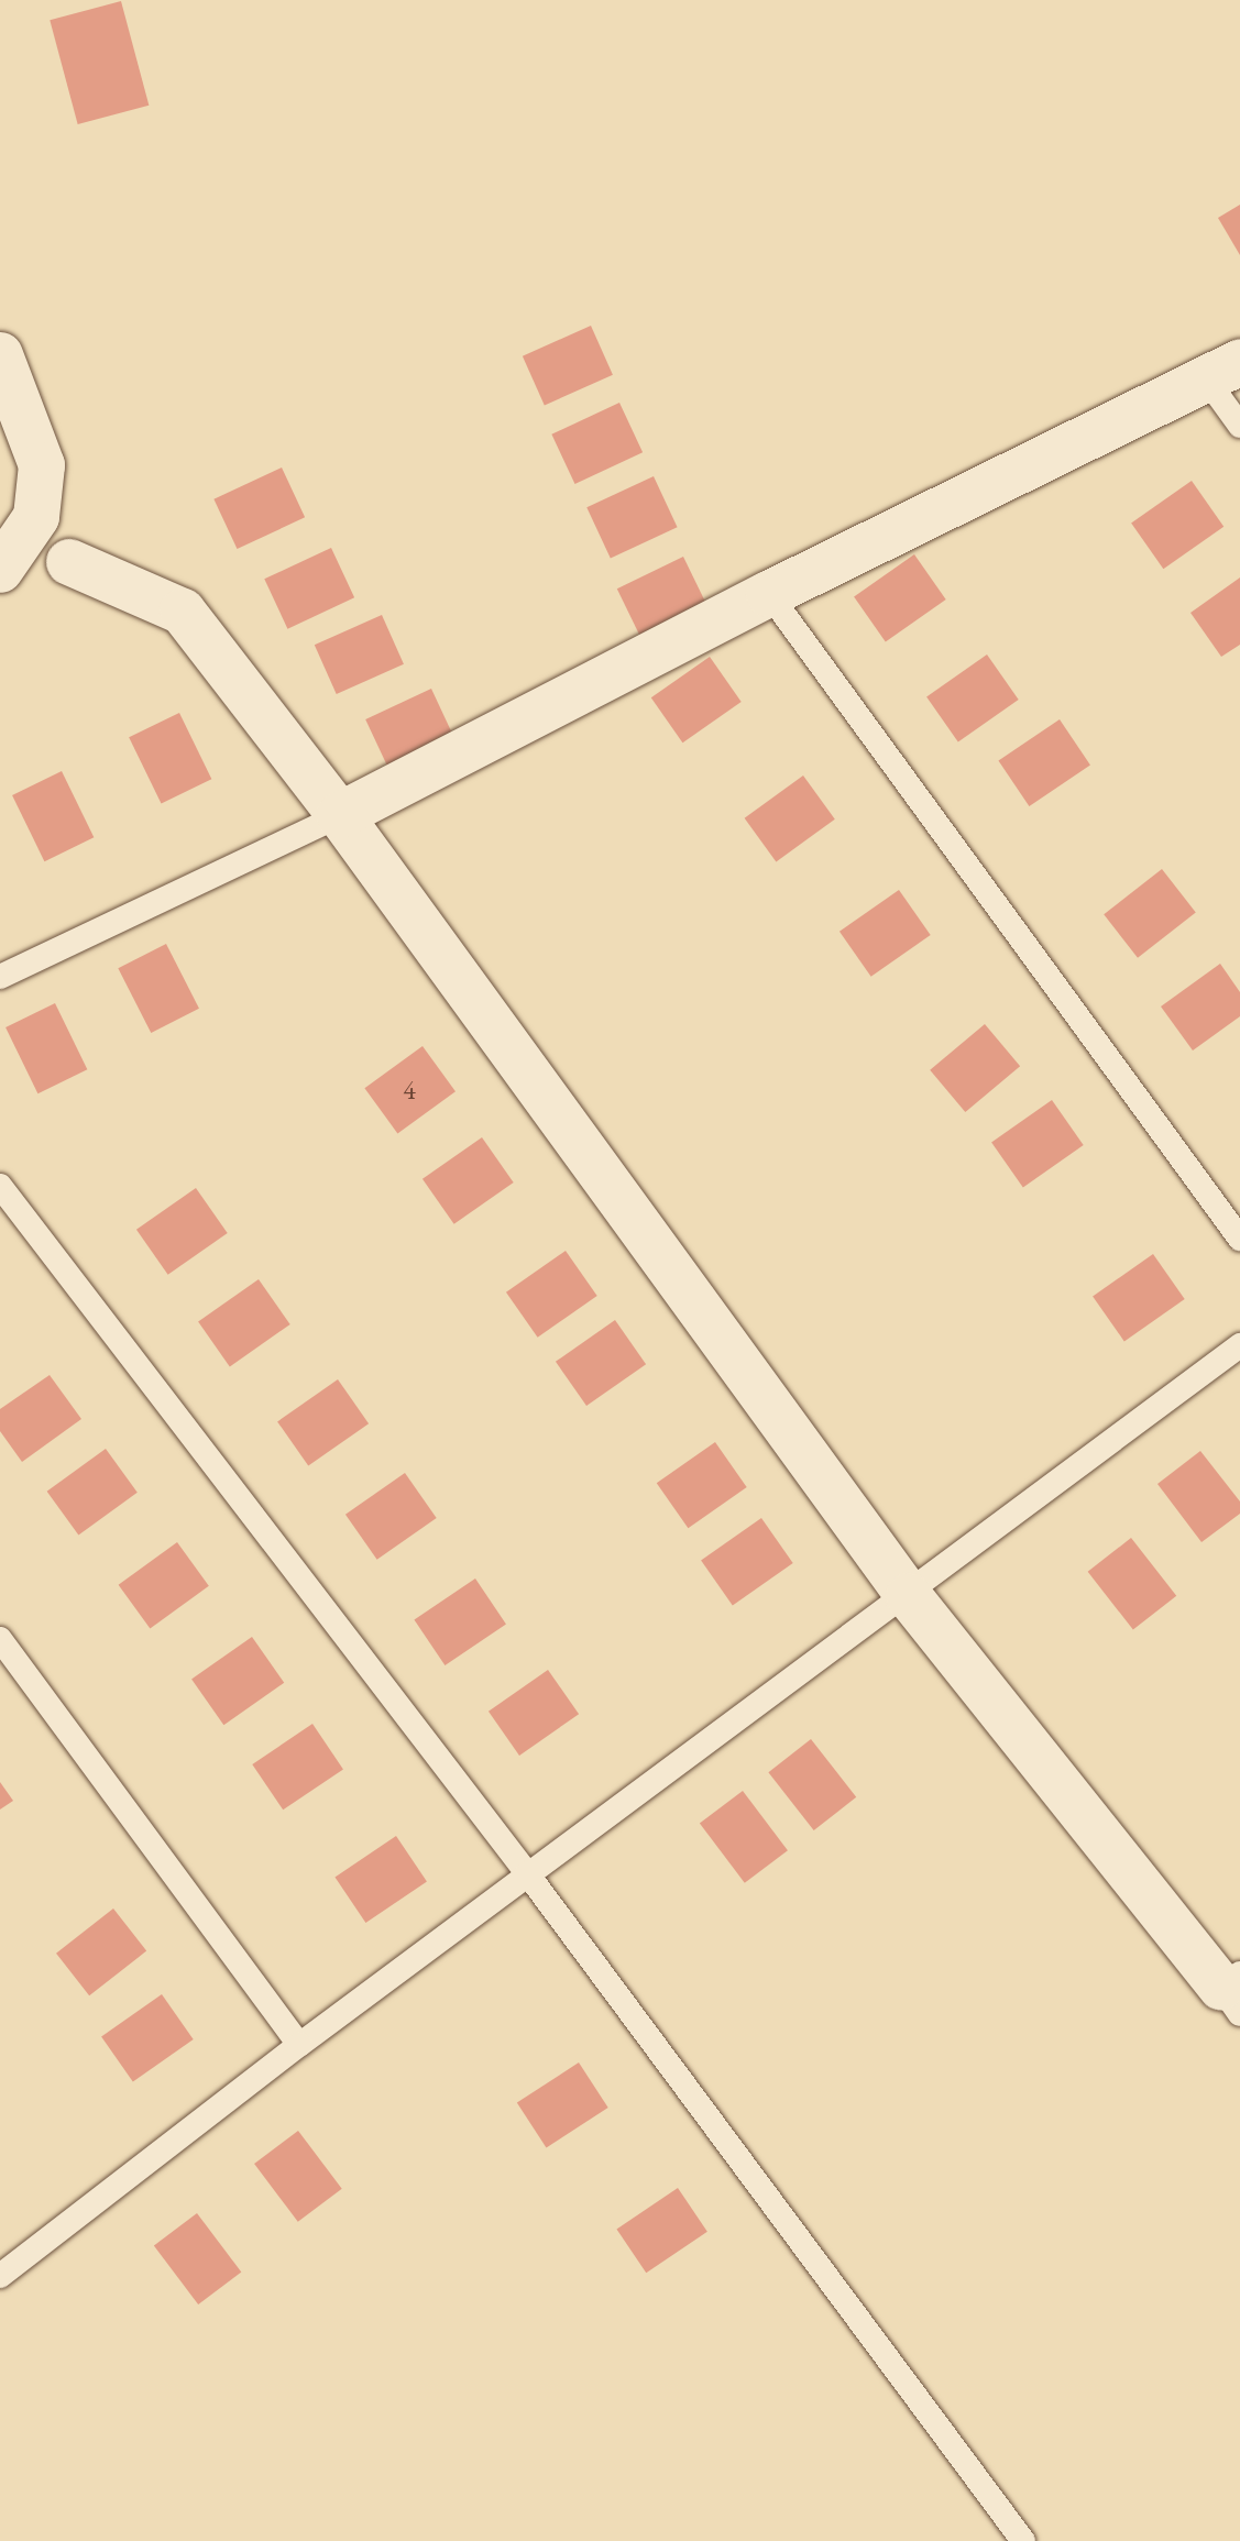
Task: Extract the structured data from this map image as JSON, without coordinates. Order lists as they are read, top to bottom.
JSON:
{
  "house_numbers": ["4"]
}
